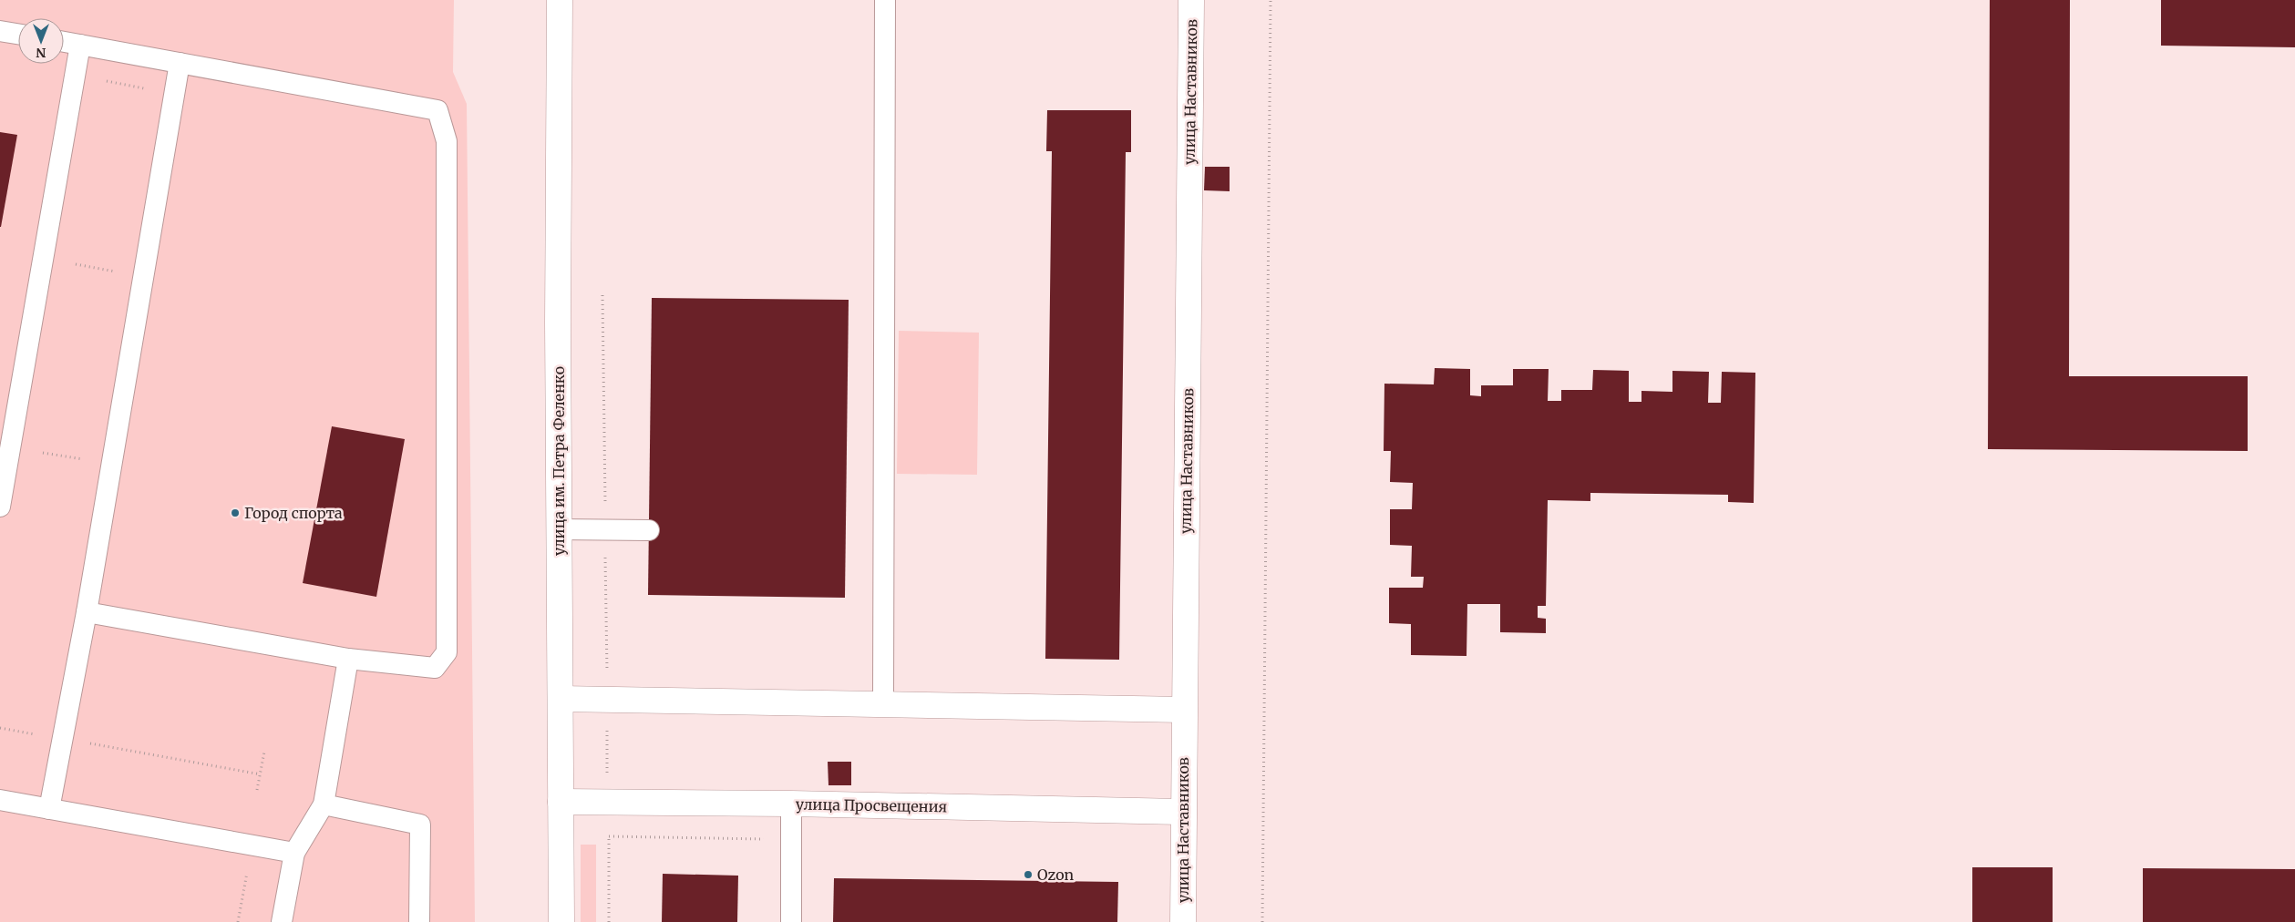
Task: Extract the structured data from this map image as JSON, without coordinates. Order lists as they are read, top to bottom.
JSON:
{
  "streets": {
    "street": ["улица Наставников", "улица им. Петра Феленко", "улица Просвещения"]
  },
  "crossings": [
    ["улица Наставников", "улица Просвещения"],
    ["улица им. Петра Феленко", "улица Просвещения"]
  ],
  "places": ["Город спорта", "Ozon"],
  "north": "bottom"
}
